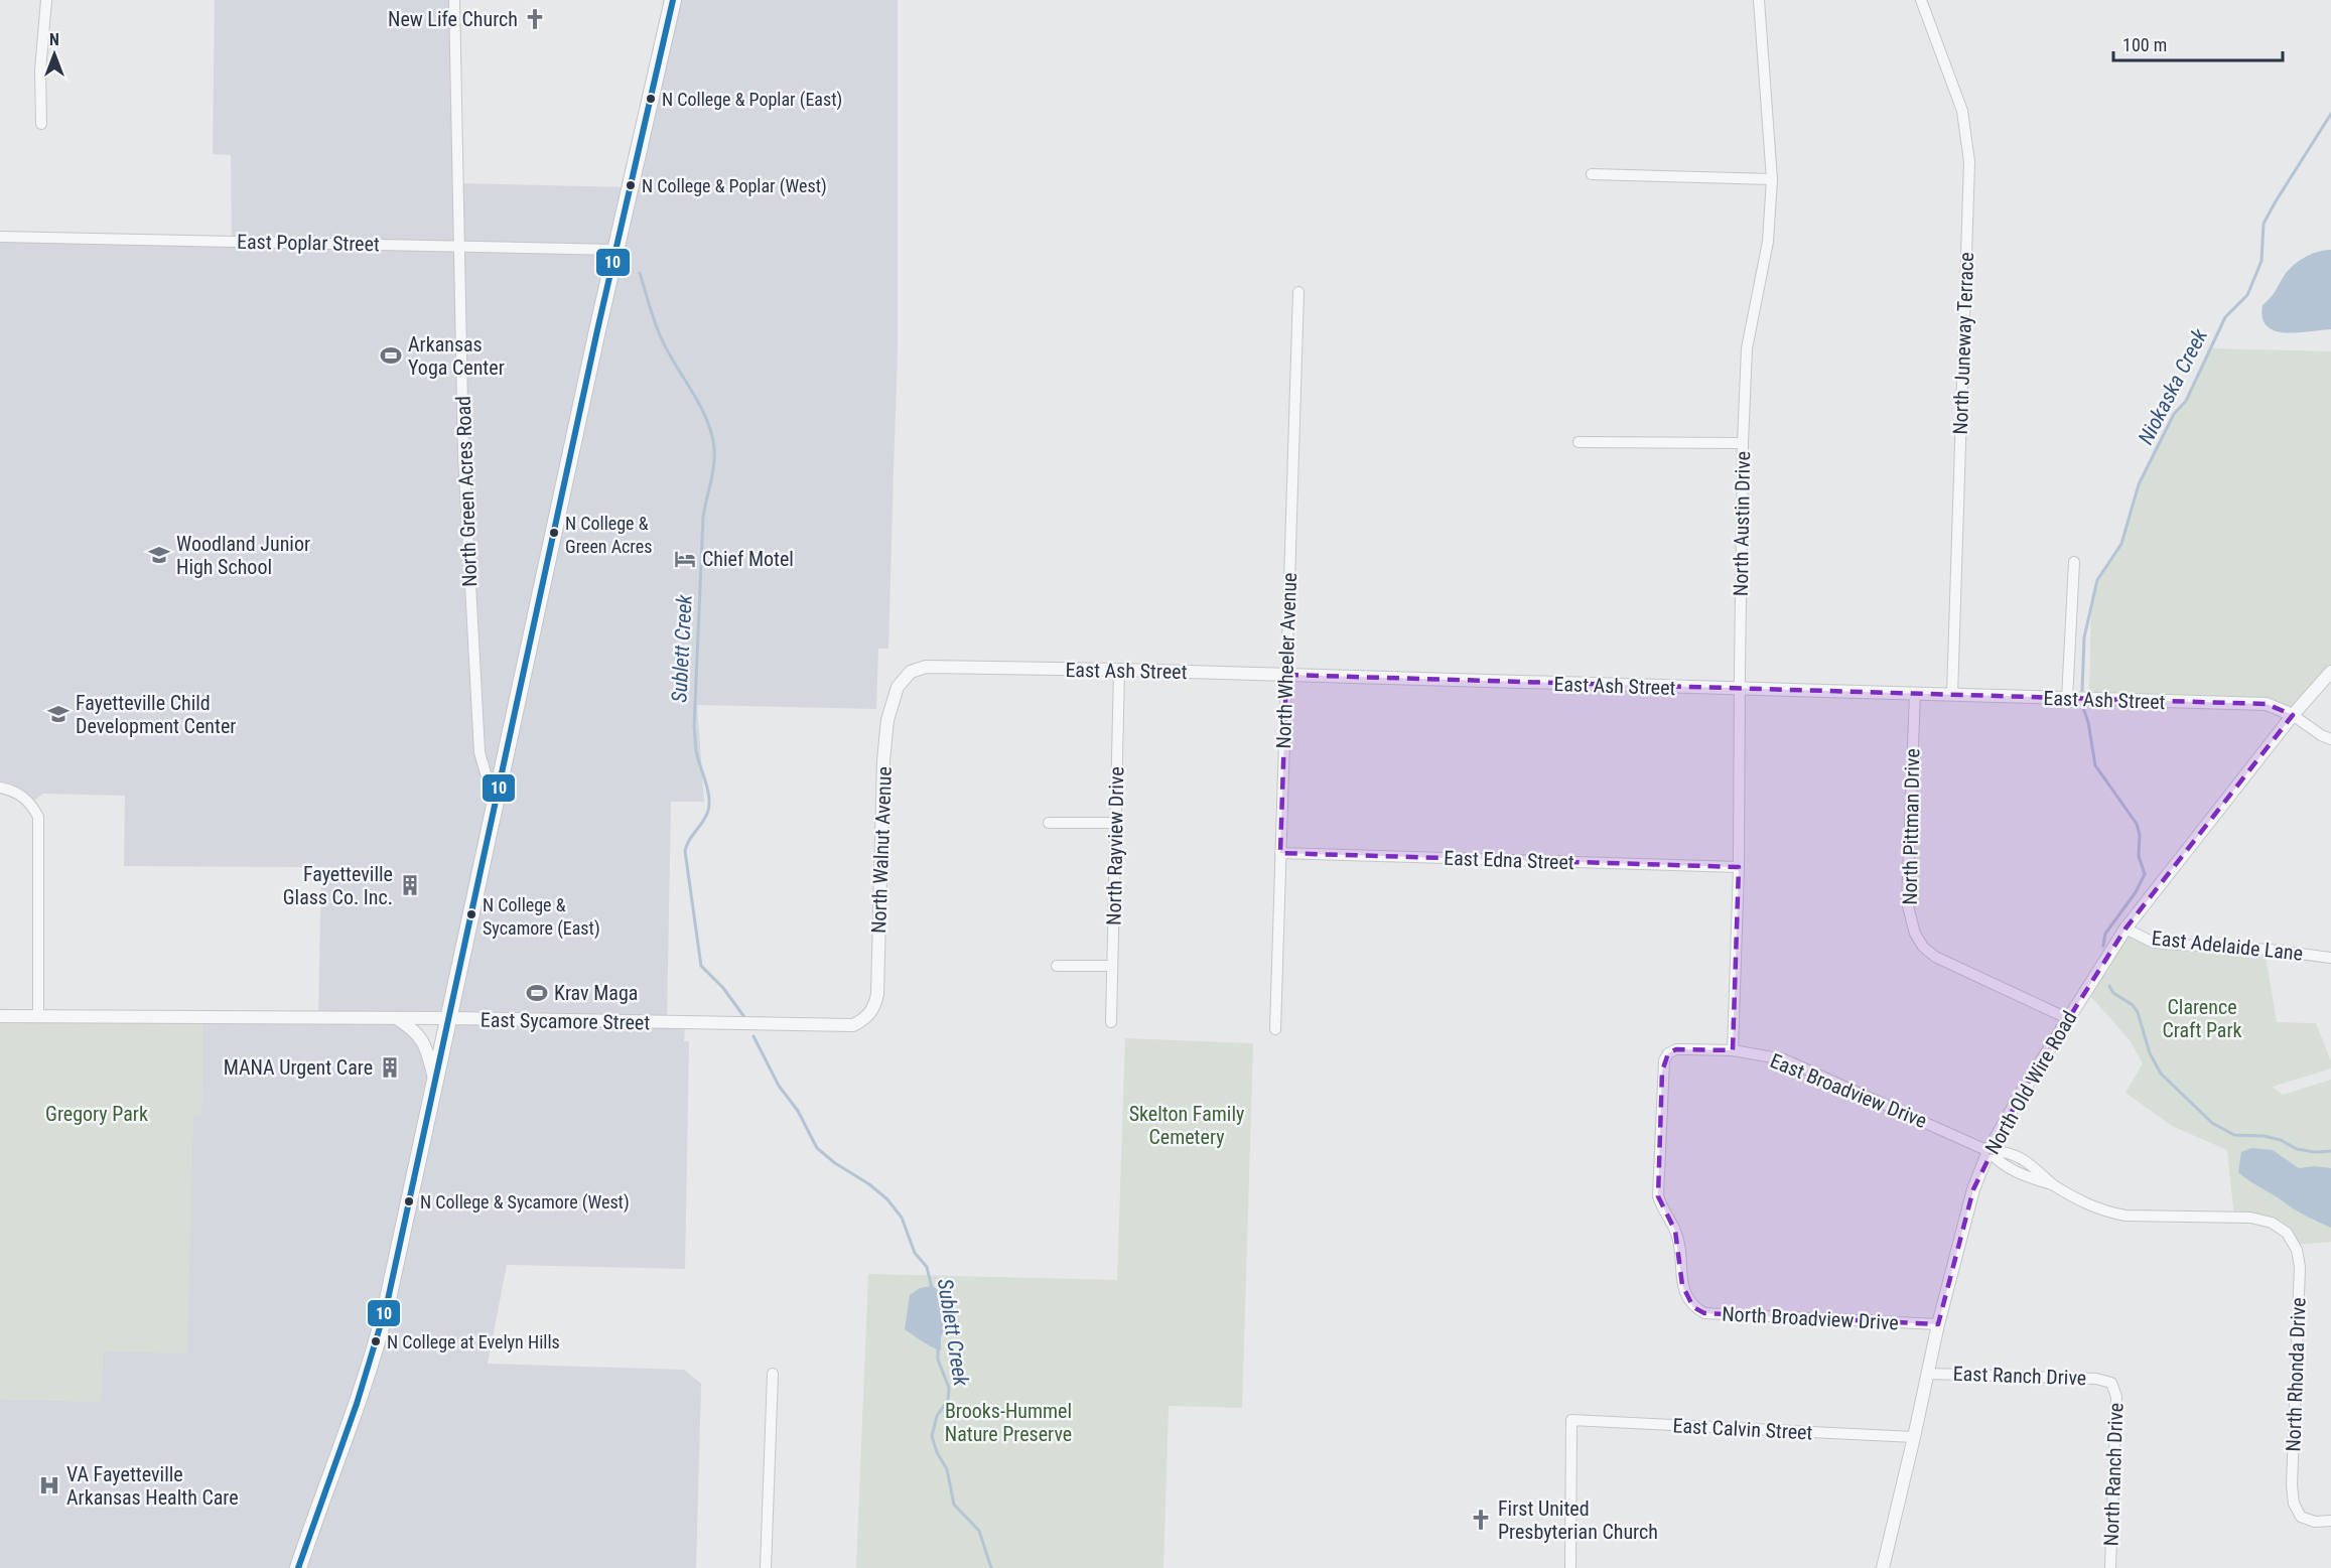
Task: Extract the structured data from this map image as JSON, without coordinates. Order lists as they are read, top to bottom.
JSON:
{
  "streets": {
    "street": [
      "East Poplar Street",
      "North Juneway Terrace",
      "North Green Acres Road",
      "North Austin Drive",
      "North Wheeler Avenue",
      "East Ash Street",
      "North Pittman Drive",
      "North Rayview Drive",
      "North Walnut Avenue",
      "East Edna Street",
      "East Adelaide Lane",
      "East Sycamore Street",
      "North Old Wire Road",
      "East Broadview Drive",
      "North Broadview Drive",
      "North Rhonda Drive",
      "East Ranch Drive",
      "East Calvin Street",
      "North Ranch Drive"
    ]
  },
  "crossings": [
    ["East Poplar Street", "North Green Acres Road"],
    ["North Juneway Terrace", "East Ash Street"],
    ["North Austin Drive", "East Ash Street"],
    ["North Austin Drive", "East Edna Street"],
    ["North Austin Drive", "East Broadview Drive"],
    ["North Wheeler Avenue", "East Ash Street"],
    ["North Wheeler Avenue", "East Edna Street"],
    ["East Ash Street", "North Pittman Drive"],
    ["East Ash Street", "North Rayview Drive"],
    ["East Ash Street", "North Walnut Avenue"],
    ["East Ash Street", "North Old Wire Road"],
    ["North Pittman Drive", "North Old Wire Road"],
    ["North Walnut Avenue", "East Sycamore Street"],
    ["East Adelaide Lane", "North Old Wire Road"],
    ["North Old Wire Road", "East Broadview Drive"],
    ["North Old Wire Road", "North Broadview Drive"],
    ["North Old Wire Road", "East Ranch Drive"],
    ["North Old Wire Road", "East Calvin Street"],
    ["East Broadview Drive", "North Broadview Drive"],
    ["East Broadview Drive", "North Rhonda Drive"],
    ["East Ranch Drive", "North Ranch Drive"]
  ],
  "water": ["Niokaska Creek", "Sublett Creek"],
  "parks": [
    "Clarence Craft Park",
    "Gregory Park",
    "Skelton Family Cemetery",
    "Brooks-Hummel Nature Preserve"
  ],
  "places": {
    "church": ["New Life Church", "First United Presbyterian Church"],
    "other": [
      "N College & Poplar (East)",
      "N College & Poplar (West)",
      "N College & Green Acres",
      "N College & Sycamore (East)",
      "N College & Sycamore (West)",
      "N College at Evelyn Hills"
    ],
    "sports": ["Arkansas Yoga Center", "Krav Maga"],
    "school or university": ["Woodland Junior High School", "Fayetteville Child Development Center"],
    "hotel": ["Chief Motel"],
    "building": ["Fayetteville Glass Co. Inc.", "MANA Urgent Care"],
    "hospital": ["VA Fayetteville Arkansas Health Care"]
  },
  "lines": ["transit line 10"],
  "scale_bar": "100 m",
  "north": "top"
}
